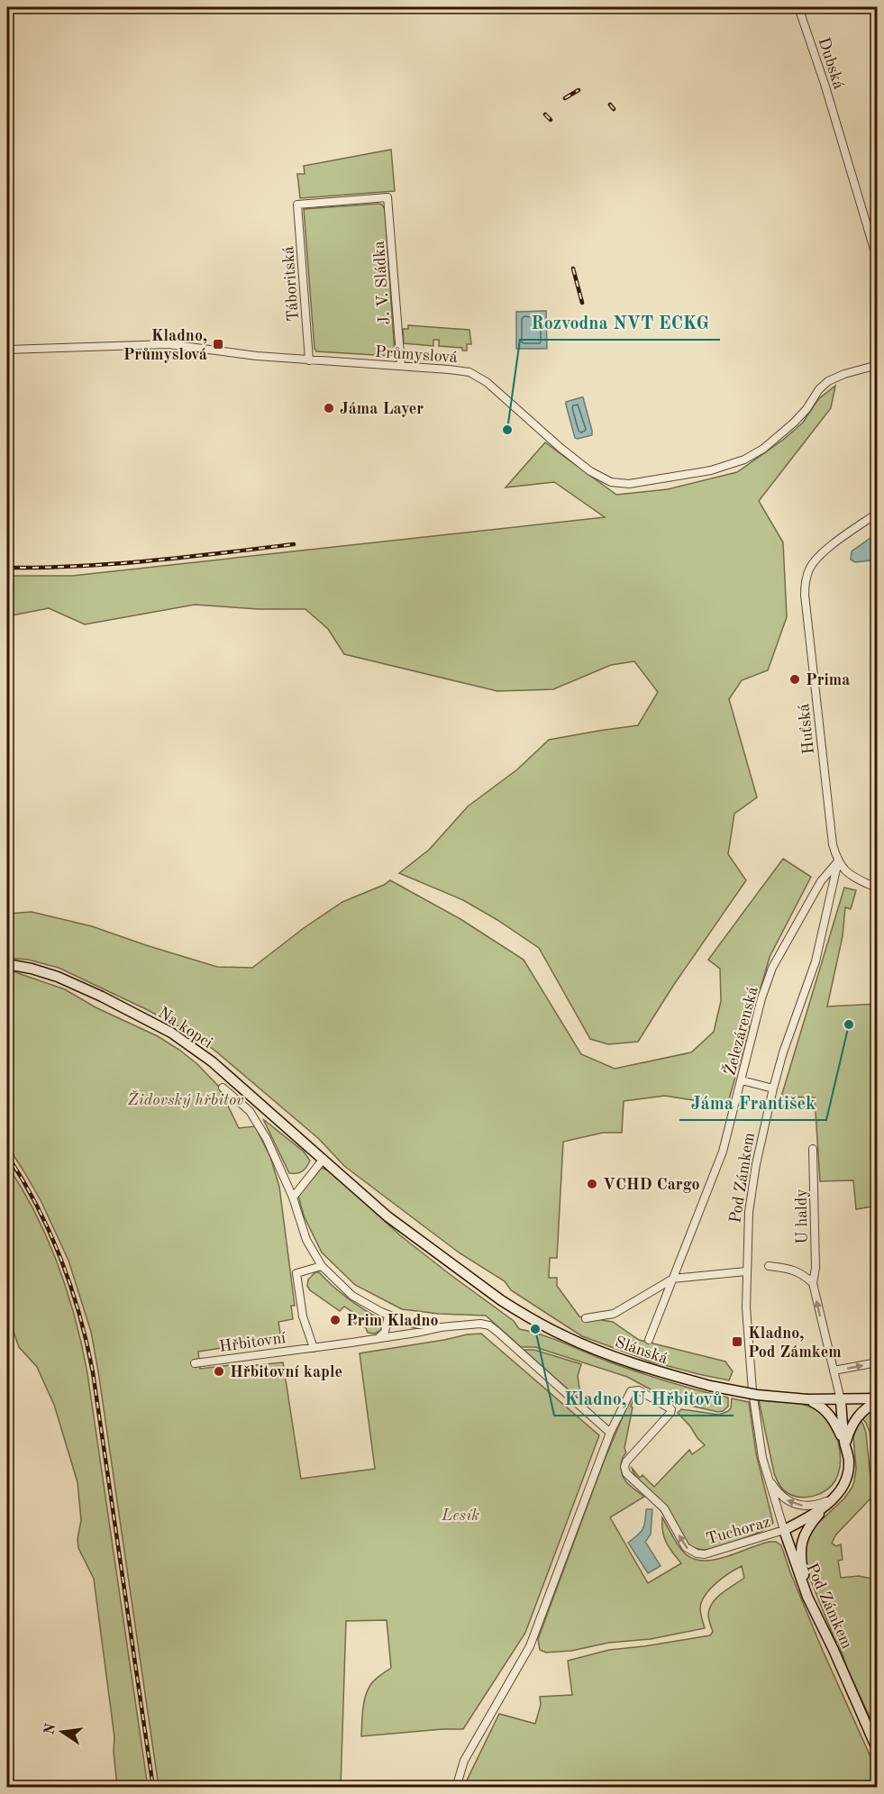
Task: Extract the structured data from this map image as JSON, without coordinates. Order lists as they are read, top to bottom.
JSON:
{
  "streets": {
    "main road": ["Na kopci", "Pod Zámkem", "Slánská"],
    "street": [
      "Dubská",
      "J. V. Sládka",
      "Táboritská",
      "Průmyslová",
      "Huťská",
      "Železárenská",
      "U haldy",
      "Hřbitovní",
      "Tuchoraz"
    ]
  },
  "crossings": [
    ["J. V. Sládka", "Táboritská"],
    ["J. V. Sládka", "Průmyslová"],
    ["Táboritská", "Průmyslová"],
    ["Huťská", "Železárenská"],
    ["Huťská", "Pod Zámkem"],
    ["Na kopci", "Slánská"],
    ["Železárenská", "Pod Zámkem"],
    ["Železárenská", "Slánská"],
    ["Pod Zámkem", "Slánská"],
    ["Pod Zámkem", "Tuchoraz"],
    ["Hřbitovní", "Tuchoraz"]
  ],
  "parks": ["Židovský hřbitov", "Lesík"],
  "places": {
    "transit": ["Kladno, Průmyslová", "Kladno, Pod Zámkem"],
    "other": [
      "Jáma Layer",
      "Rozvodna NVT ECKG",
      "Prima",
      "Jáma František",
      "VCHD Cargo",
      "Prim Kladno",
      "Kladno, U Hřbitovů",
      "Hřbitovní kaple"
    ]
  },
  "north": "left"
}
